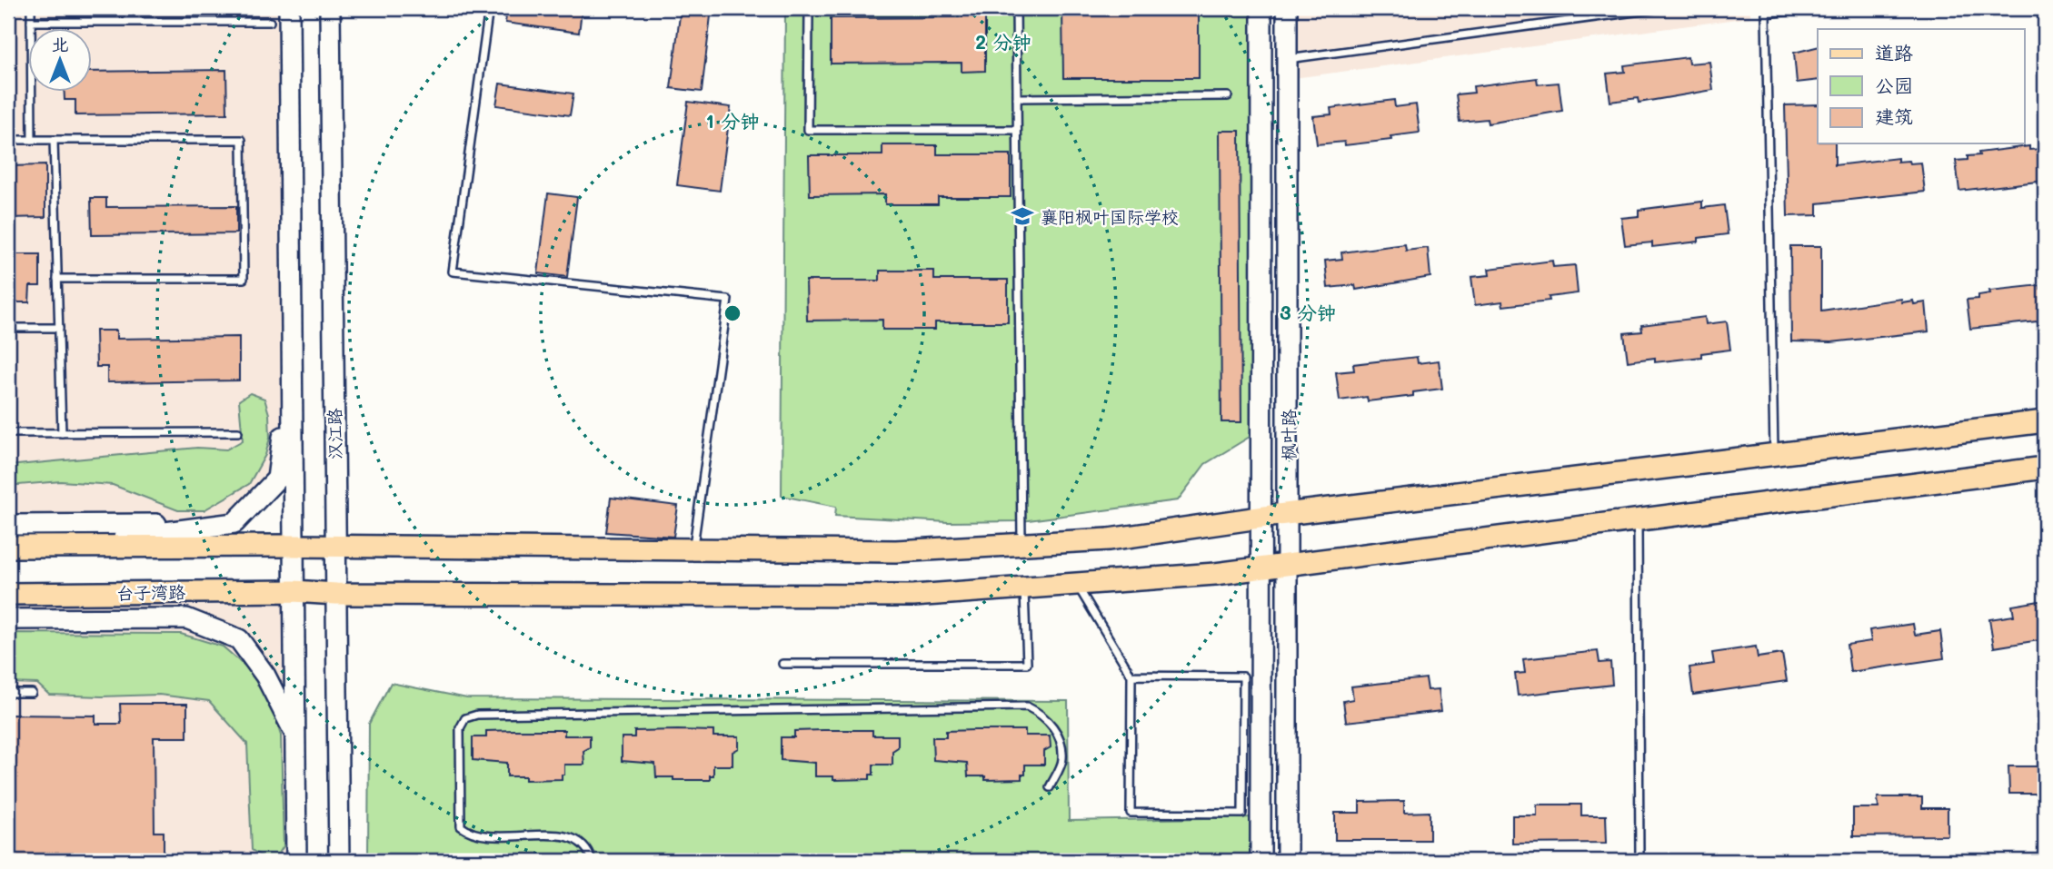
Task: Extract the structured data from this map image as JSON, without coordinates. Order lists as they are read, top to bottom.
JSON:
{
  "streets": {
    "main road": ["台子湾路"],
    "street": ["汉江路", "枫叶路"]
  },
  "crossings": [
    ["汉江路", "台子湾路"],
    ["枫叶路", "台子湾路"]
  ],
  "places": {
    "school or university": ["襄阳枫叶国际学校"]
  },
  "legend": ["道路", "公园", "建筑"],
  "north": "top",
  "rings": ["2 分钟", "1 分钟", "3 分钟"]
}
